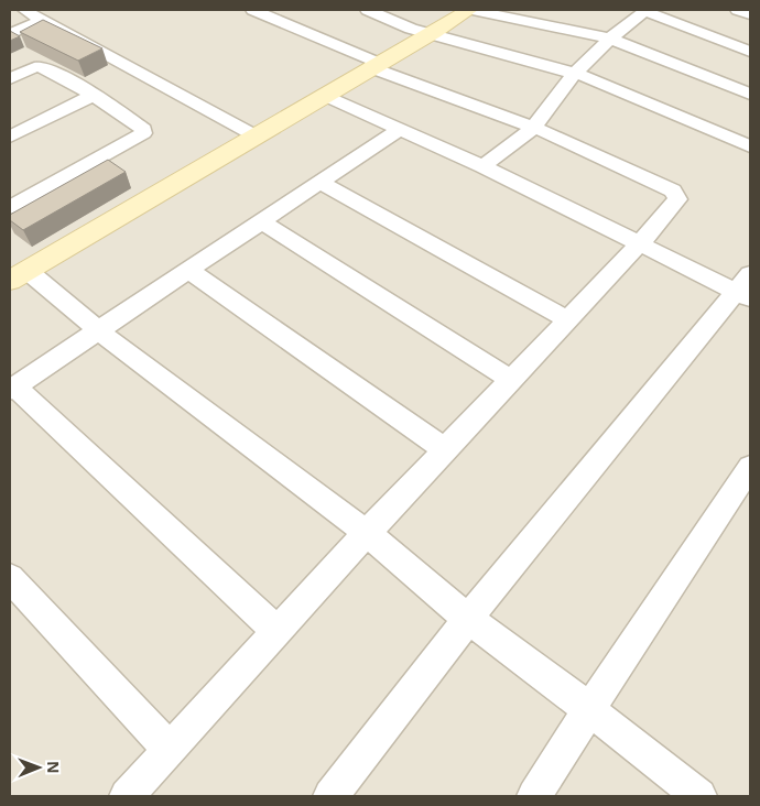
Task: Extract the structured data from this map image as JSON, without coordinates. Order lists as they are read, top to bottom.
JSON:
{
  "north": "right"
}
